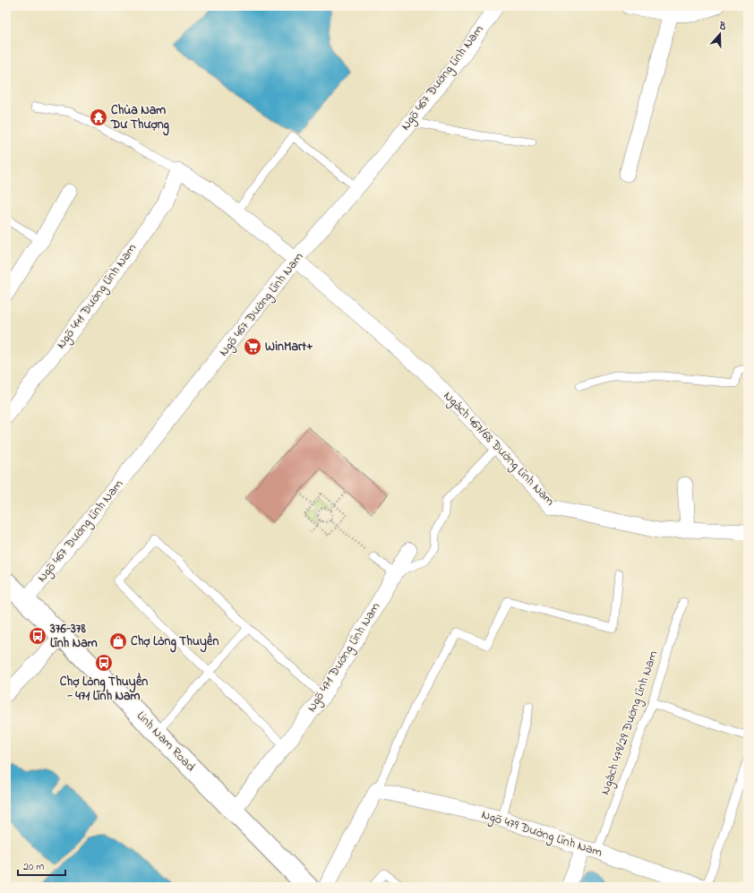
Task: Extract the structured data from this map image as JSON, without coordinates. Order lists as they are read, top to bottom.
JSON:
{
  "streets": {
    "main road": ["Linh Nam Road"],
    "street": [
      "Ngõ 467 Đường Lĩnh Nam",
      "Ngõ 441 Đường Lĩnh Nam",
      "Ngách 467/68 Đường Lĩnh Nam",
      "Ngõ 471 Đường Lĩnh Nam",
      "Ngõ 479 Đường Lĩnh Nam"
    ],
    "lane": ["Ngách 479/29 Đường Lĩnh Nam"]
  },
  "crossings": [
    ["Ngõ 467 Đường Lĩnh Nam", "Ngách 467/68 Đường Lĩnh Nam"],
    ["Ngõ 467 Đường Lĩnh Nam", "Linh Nam Road"],
    ["Ngõ 441 Đường Lĩnh Nam", "Ngách 467/68 Đường Lĩnh Nam"],
    ["Ngõ 471 Đường Lĩnh Nam", "Linh Nam Road"],
    ["Ngách 479/29 Đường Lĩnh Nam", "Ngõ 479 Đường Lĩnh Nam"]
  ],
  "places": {
    "temple": ["Chùa Nam Dư Thượng"],
    "supermarket": ["WinMart+"],
    "bus stop": ["376-378 Lĩnh Nam", "Chợ Lòng Thuyền - 471 Lĩnh Nam"],
    "shop": ["Chợ Lòng Thuyền"]
  },
  "scale_bar": "20 m",
  "north": "top"
}
